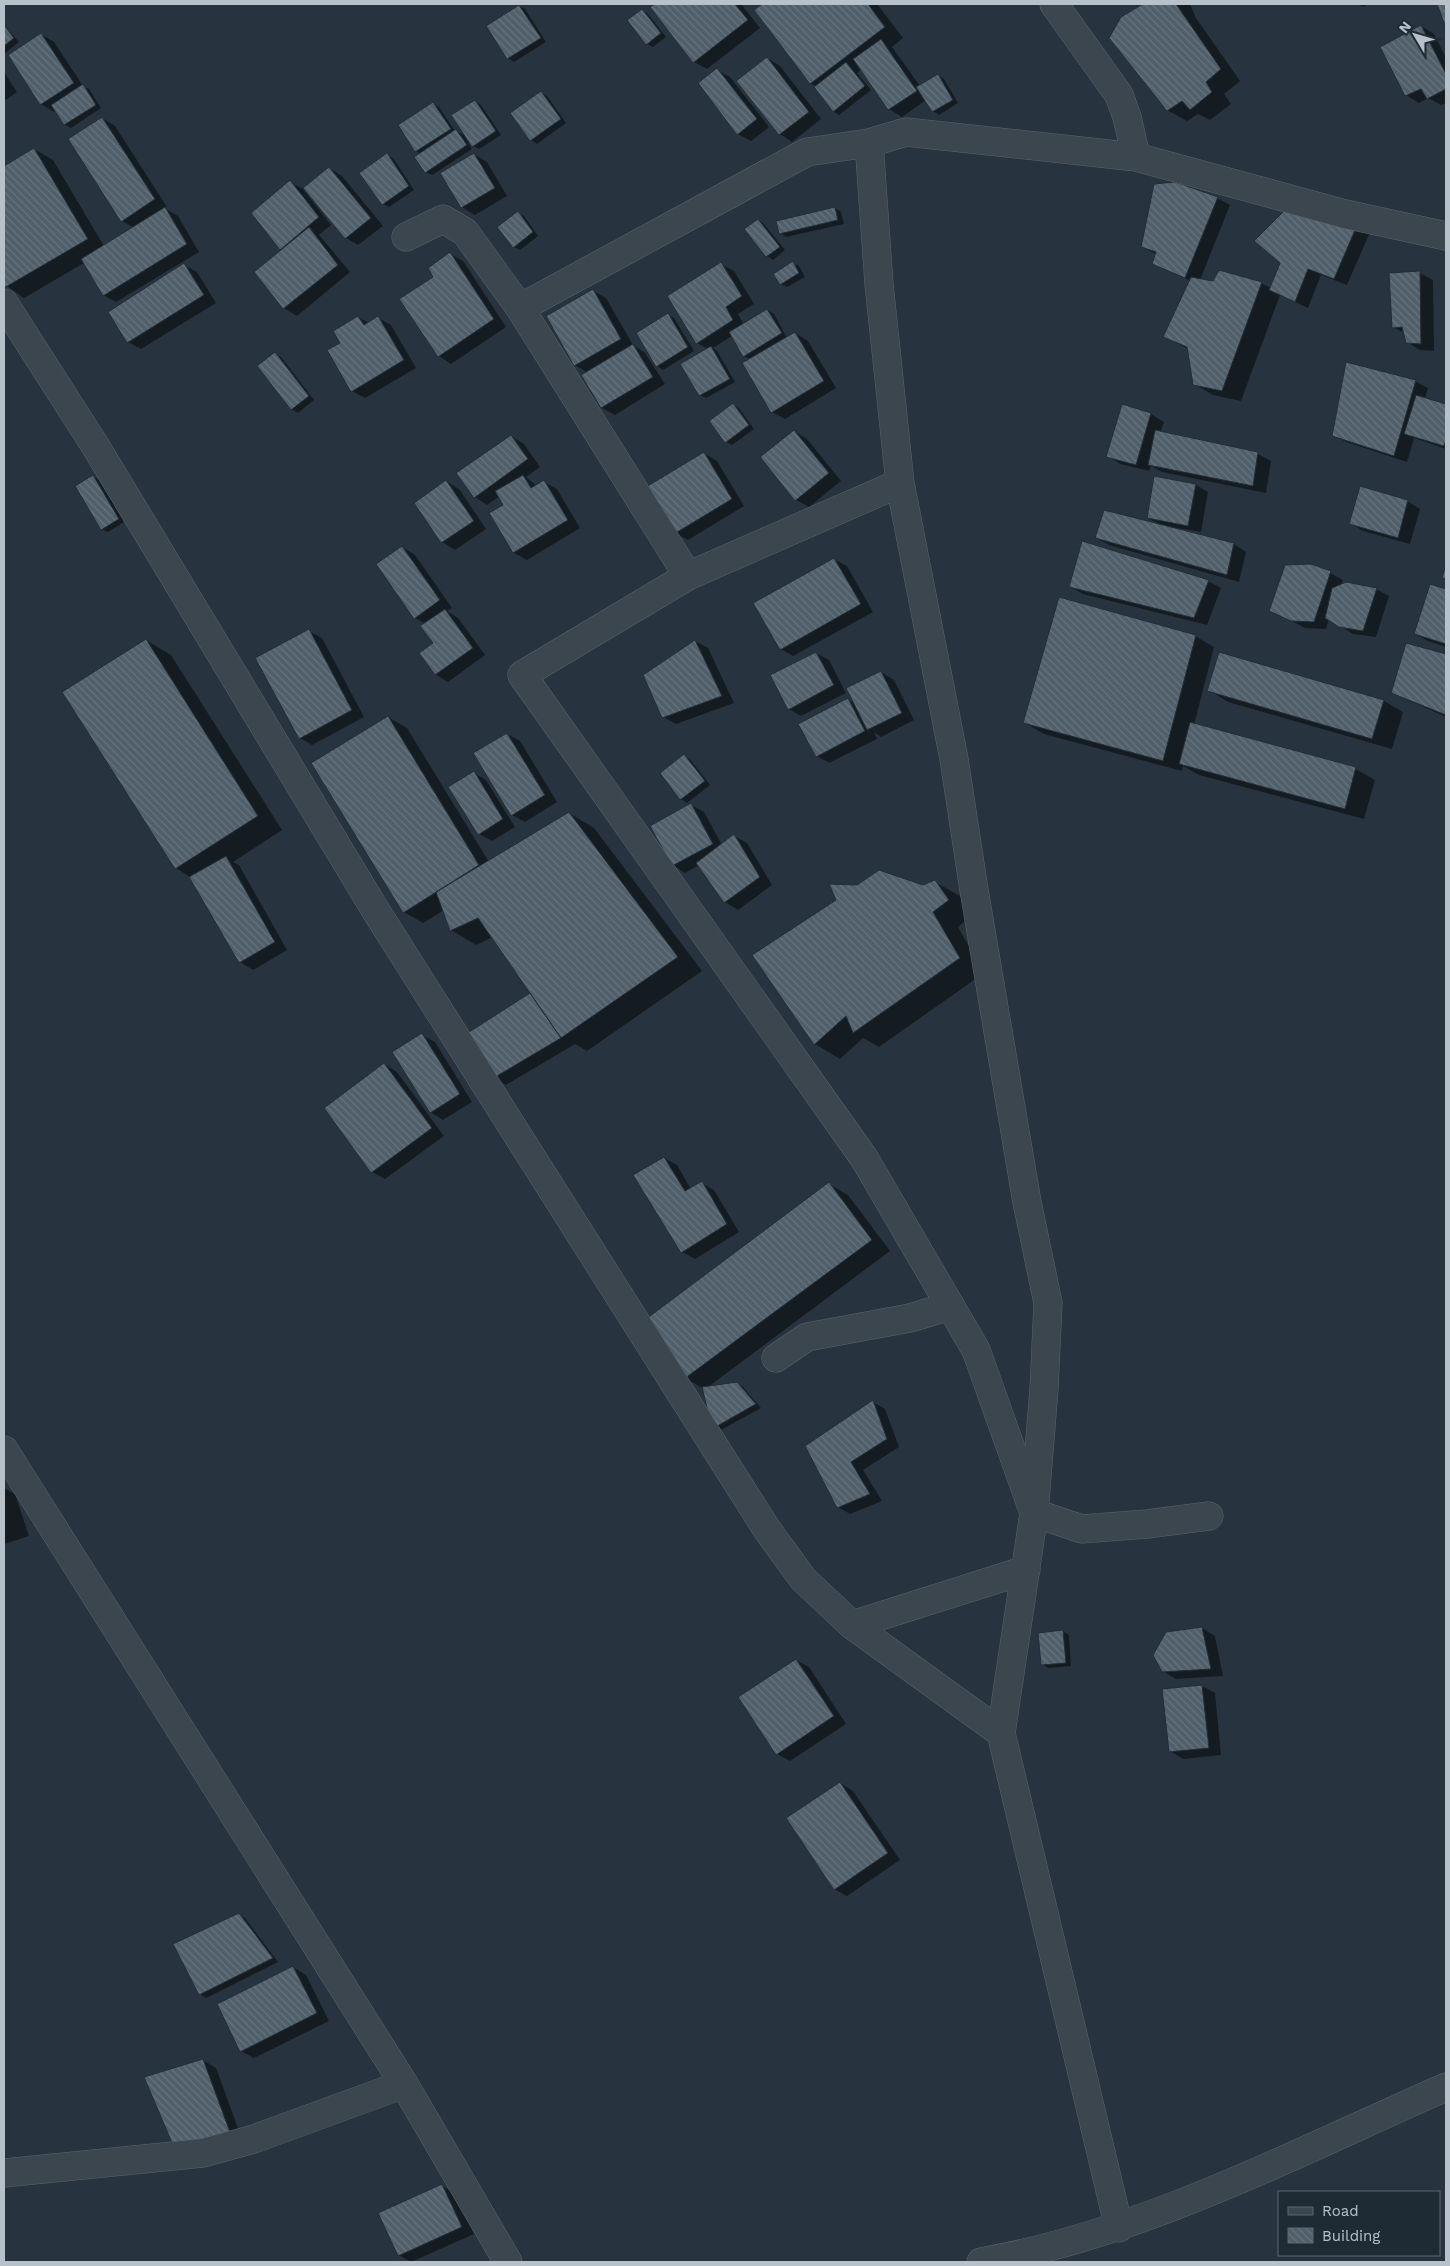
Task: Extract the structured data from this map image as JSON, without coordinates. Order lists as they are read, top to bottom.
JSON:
{
  "legend": ["Road", "Building"],
  "north": "top left"
}
